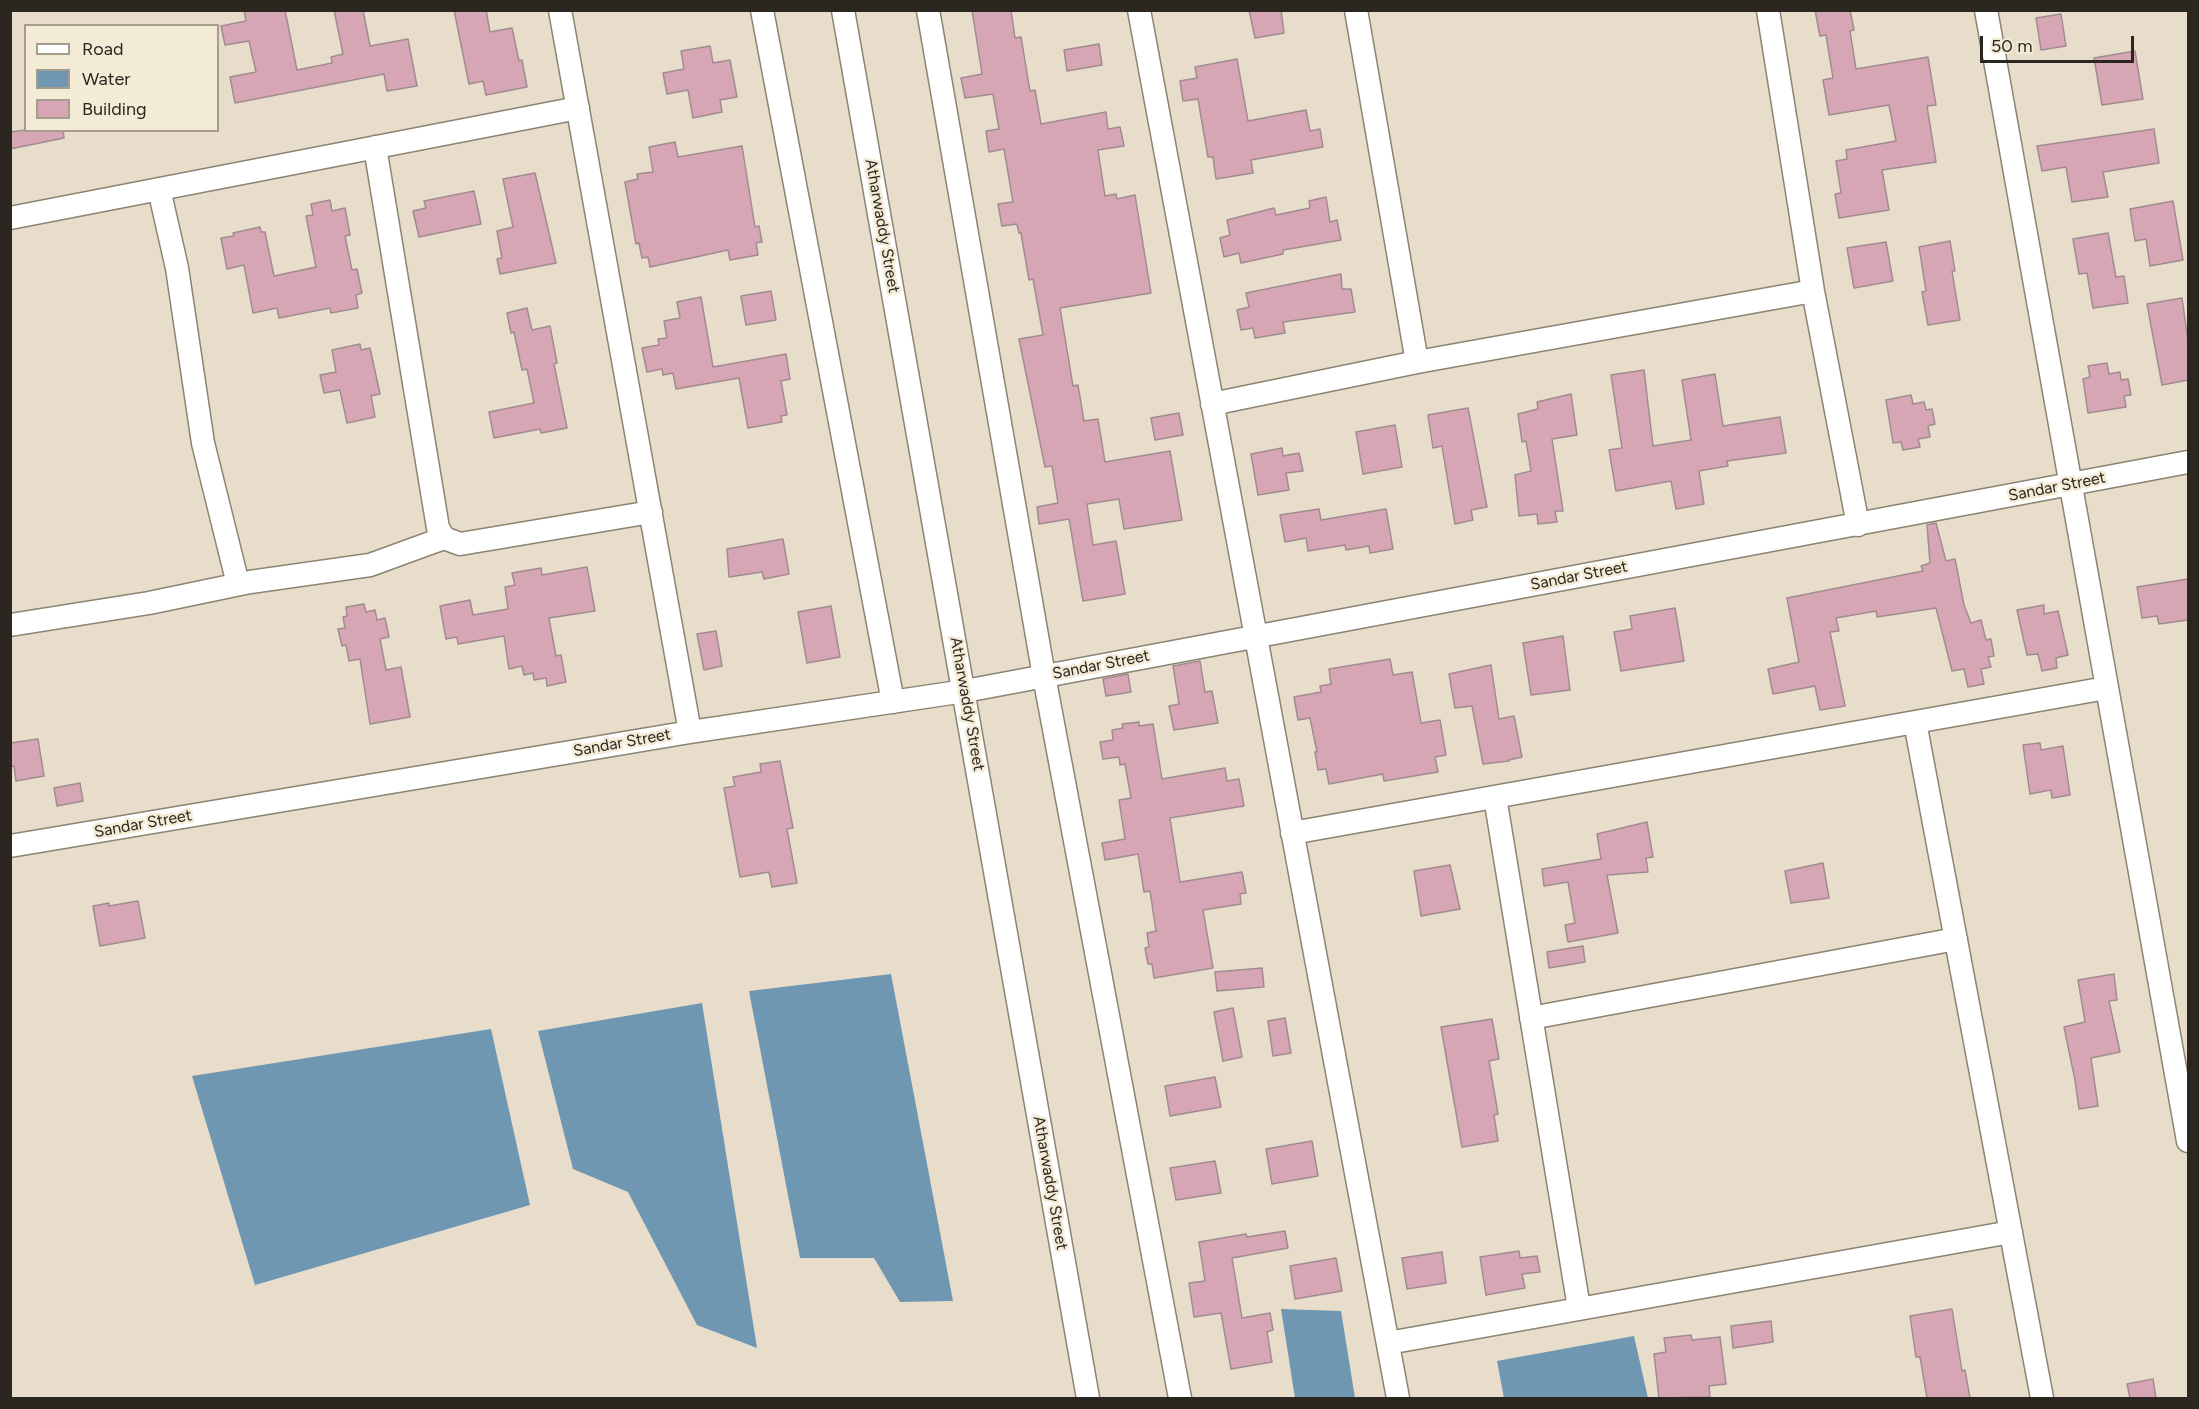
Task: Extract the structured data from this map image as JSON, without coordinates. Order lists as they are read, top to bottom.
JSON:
{
  "streets": {
    "street": ["Atharwaddy Street", "Sandar Street"]
  },
  "crossings": [
    ["Atharwaddy Street", "Sandar Street"]
  ],
  "legend": ["Road", "Water", "Building"],
  "scale_bar": "50 m"
}
